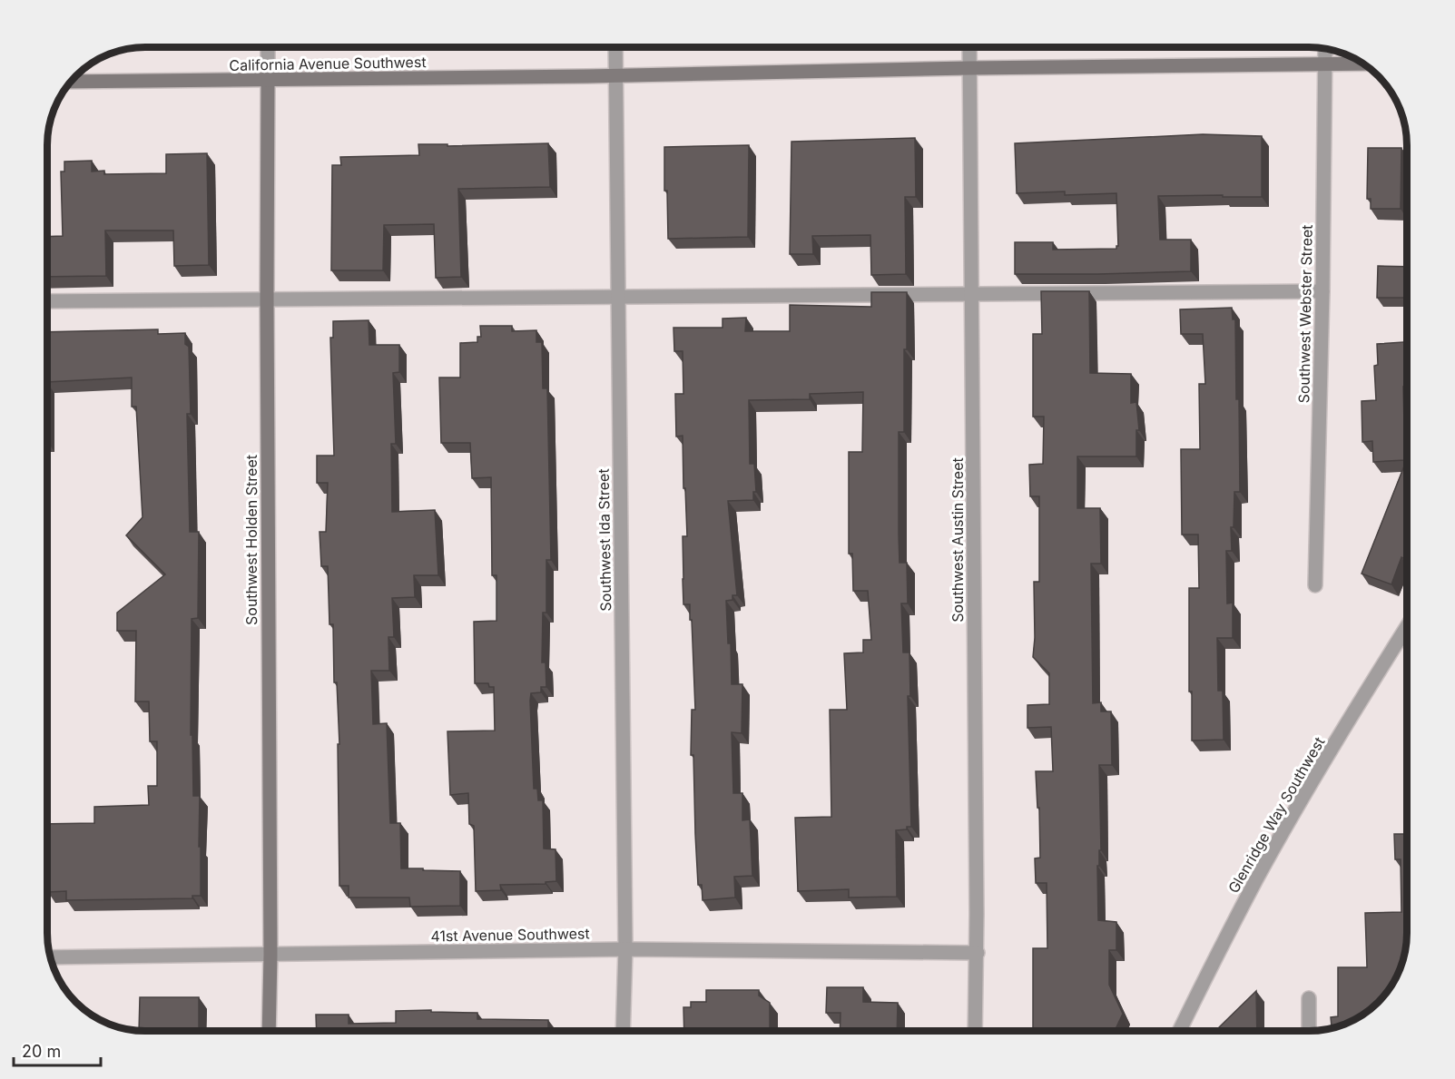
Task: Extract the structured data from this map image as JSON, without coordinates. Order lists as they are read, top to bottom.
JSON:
{
  "streets": {
    "main road": ["California Avenue Southwest", "Southwest Holden Street"],
    "street": [
      "Southwest Webster Street",
      "Southwest Ida Street",
      "Southwest Austin Street",
      "Glenridge Way Southwest",
      "41st Avenue Southwest"
    ]
  },
  "crossings": [
    ["California Avenue Southwest", "Southwest Webster Street"],
    ["California Avenue Southwest", "Southwest Holden Street"],
    ["California Avenue Southwest", "Southwest Ida Street"],
    ["California Avenue Southwest", "Southwest Austin Street"],
    ["Southwest Holden Street", "41st Avenue Southwest"],
    ["Southwest Ida Street", "41st Avenue Southwest"],
    ["Southwest Austin Street", "41st Avenue Southwest"]
  ],
  "scale_bar": "20 m"
}
